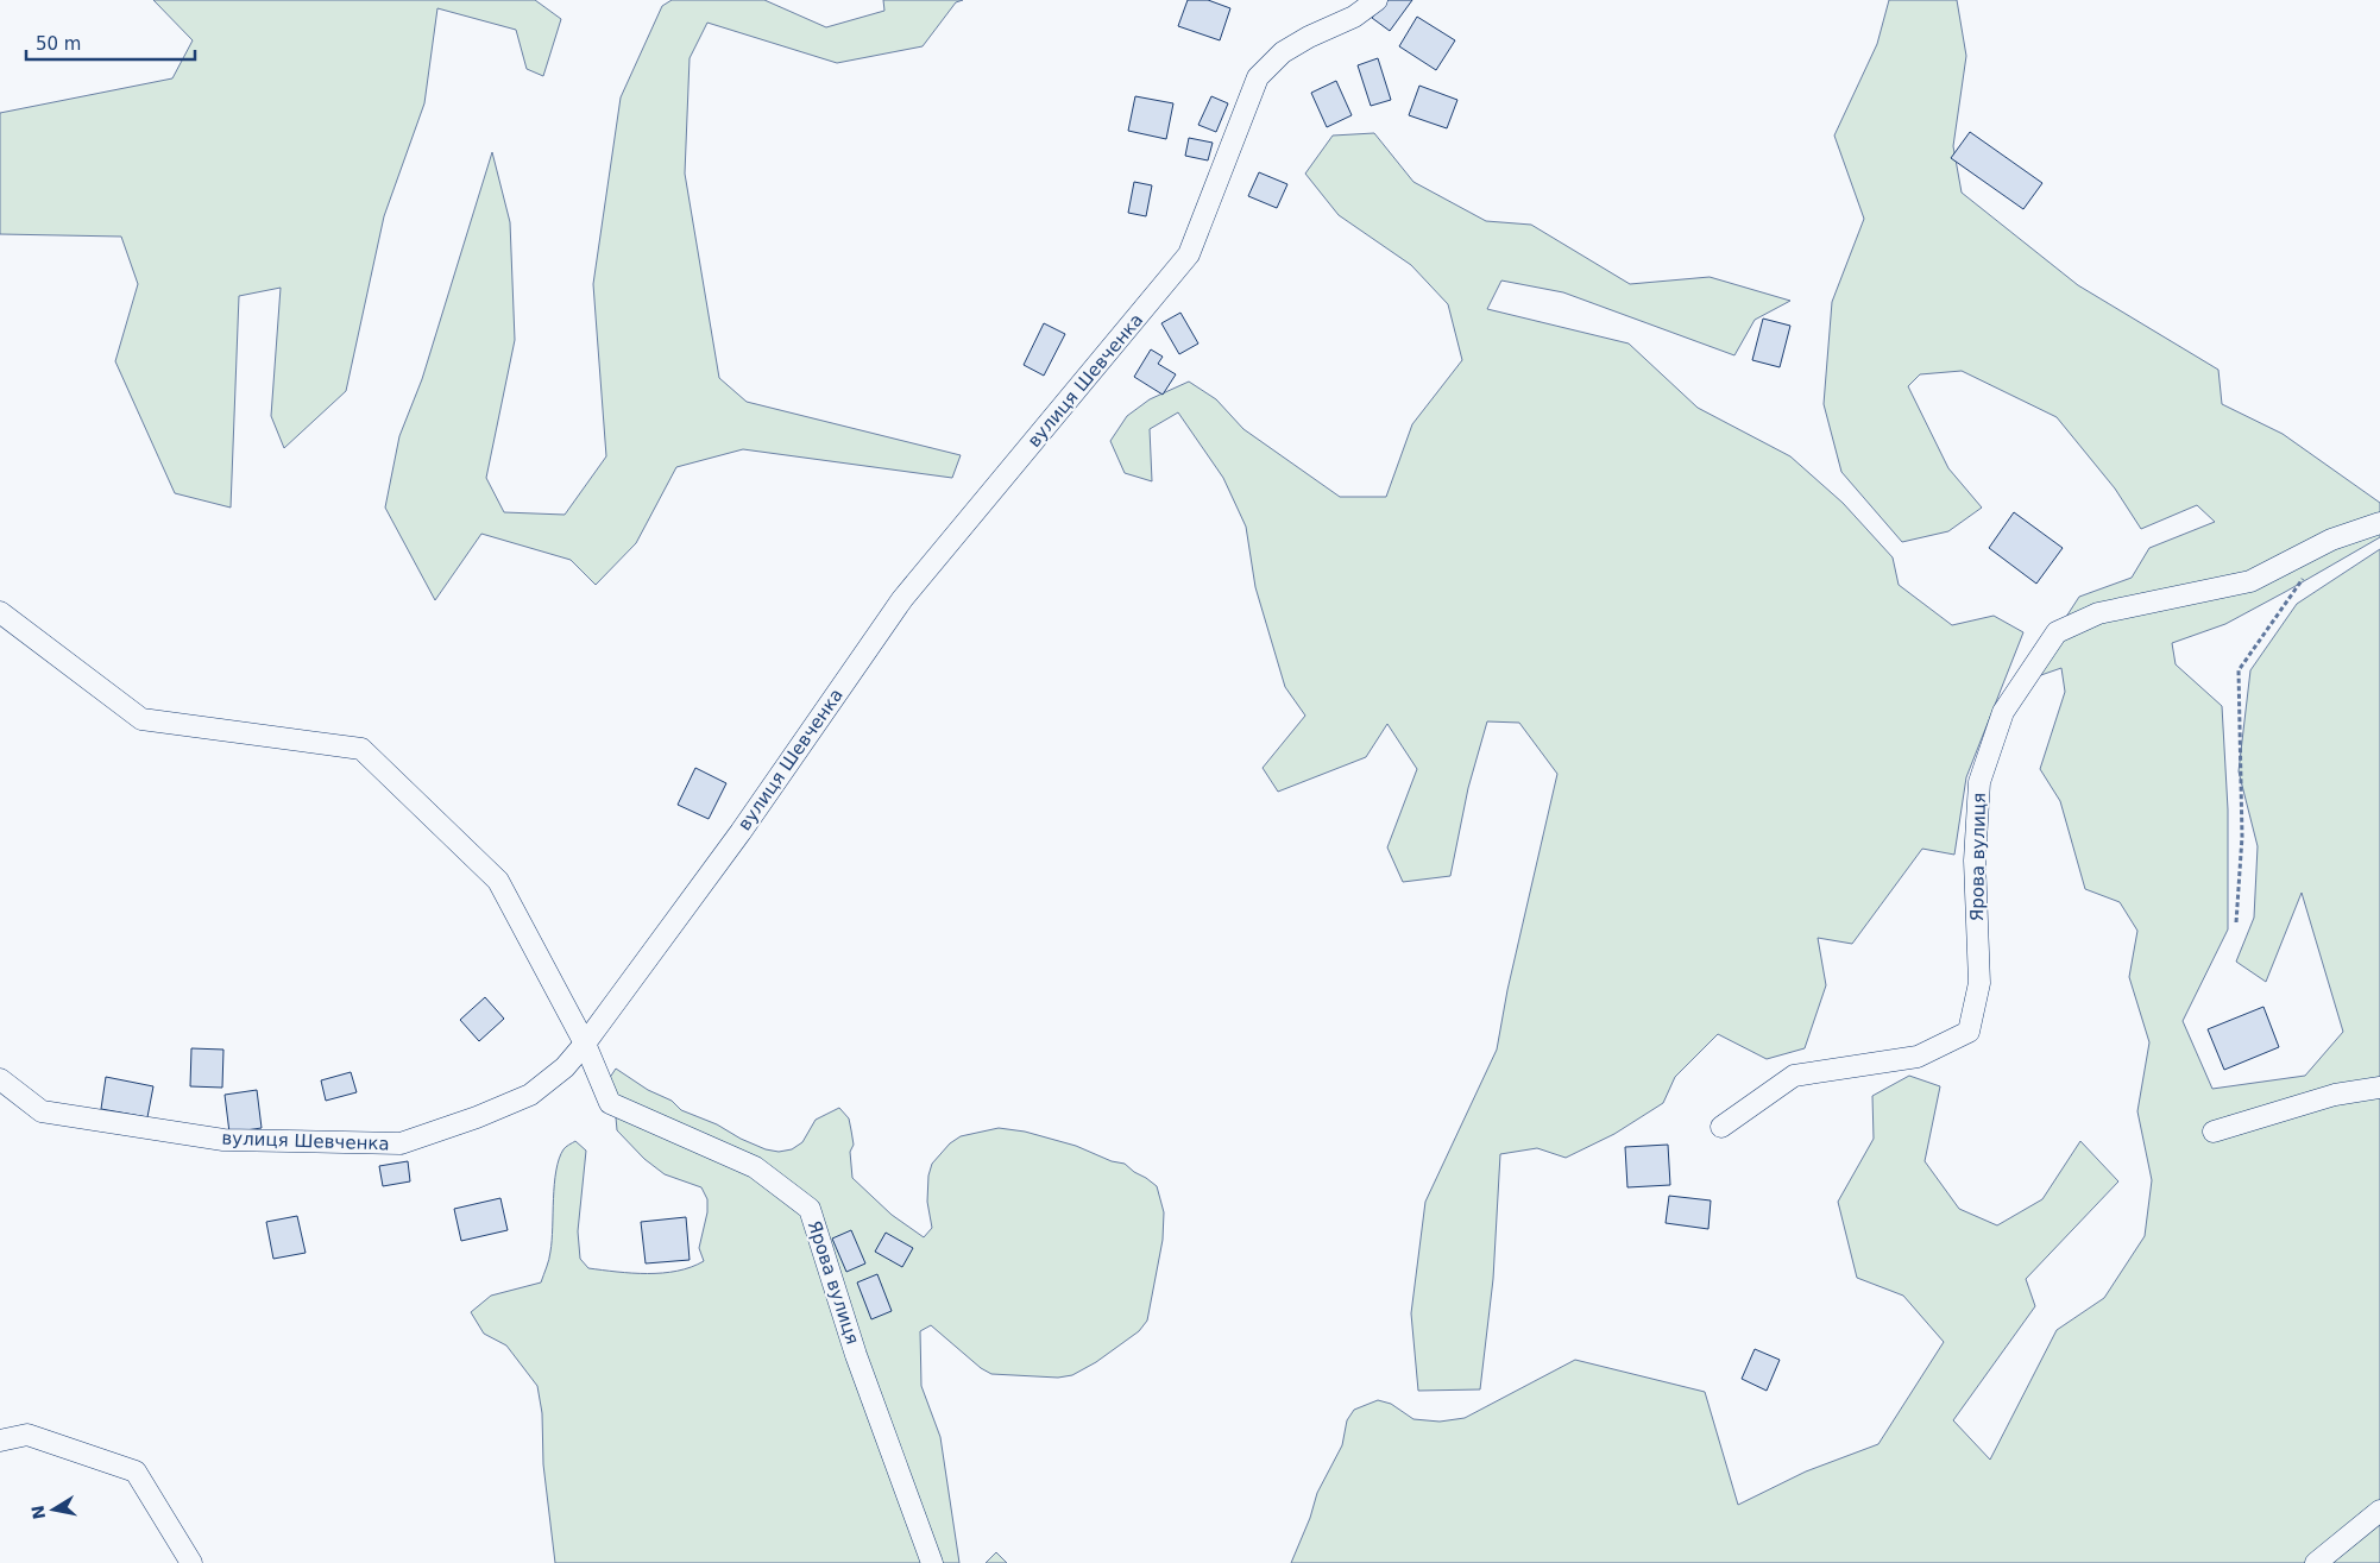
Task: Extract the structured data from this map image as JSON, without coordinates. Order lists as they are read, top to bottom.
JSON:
{
  "streets": {
    "street": ["вулиця Шевченка", "Ярова вулиця"]
  },
  "crossings": [
    ["вулиця Шевченка", "Ярова вулиця"]
  ],
  "scale_bar": "50 m",
  "north": "left"
}
